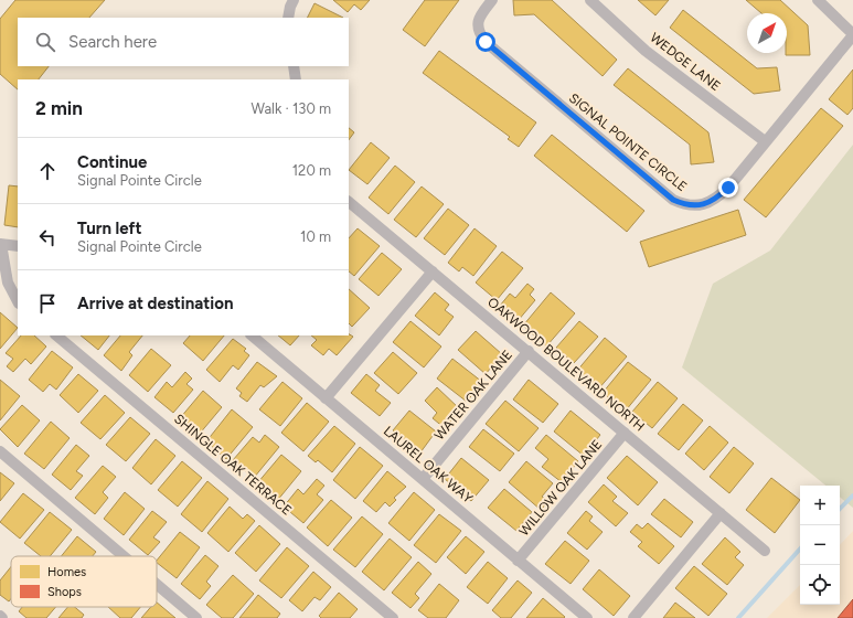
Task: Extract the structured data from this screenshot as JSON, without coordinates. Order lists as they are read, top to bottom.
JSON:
{
  "streets": {
    "street": [
      "WEDGE LANE",
      "SIGNAL POINTE CIRCLE",
      "OAKWOOD BOULEVARD NORTH",
      "WATER OAK LANE",
      "SHINGLE OAK TERRACE",
      "LAUREL OAK WAY",
      "WILLOW OAK LANE"
    ]
  },
  "crossings": [
    ["WEDGE LANE", "SIGNAL POINTE CIRCLE"],
    ["OAKWOOD BOULEVARD NORTH", "WATER OAK LANE"],
    ["OAKWOOD BOULEVARD NORTH", "WILLOW OAK LANE"],
    ["WATER OAK LANE", "LAUREL OAK WAY"],
    ["LAUREL OAK WAY", "WILLOW OAK LANE"]
  ],
  "legend": ["Homes", "Shops"],
  "north": "top right",
  "page": {
    "search": "Search here",
    "heading": ["2 min", "Walk · 130 m"],
    "list": [
      ["Continue", "Signal Pointe Circle", "120 m"],
      ["Turn left", "Signal Pointe Circle", "10 m"],
      "Arrive at destination"
    ],
    "map_buttons": ["+", "−"]
  }
}
